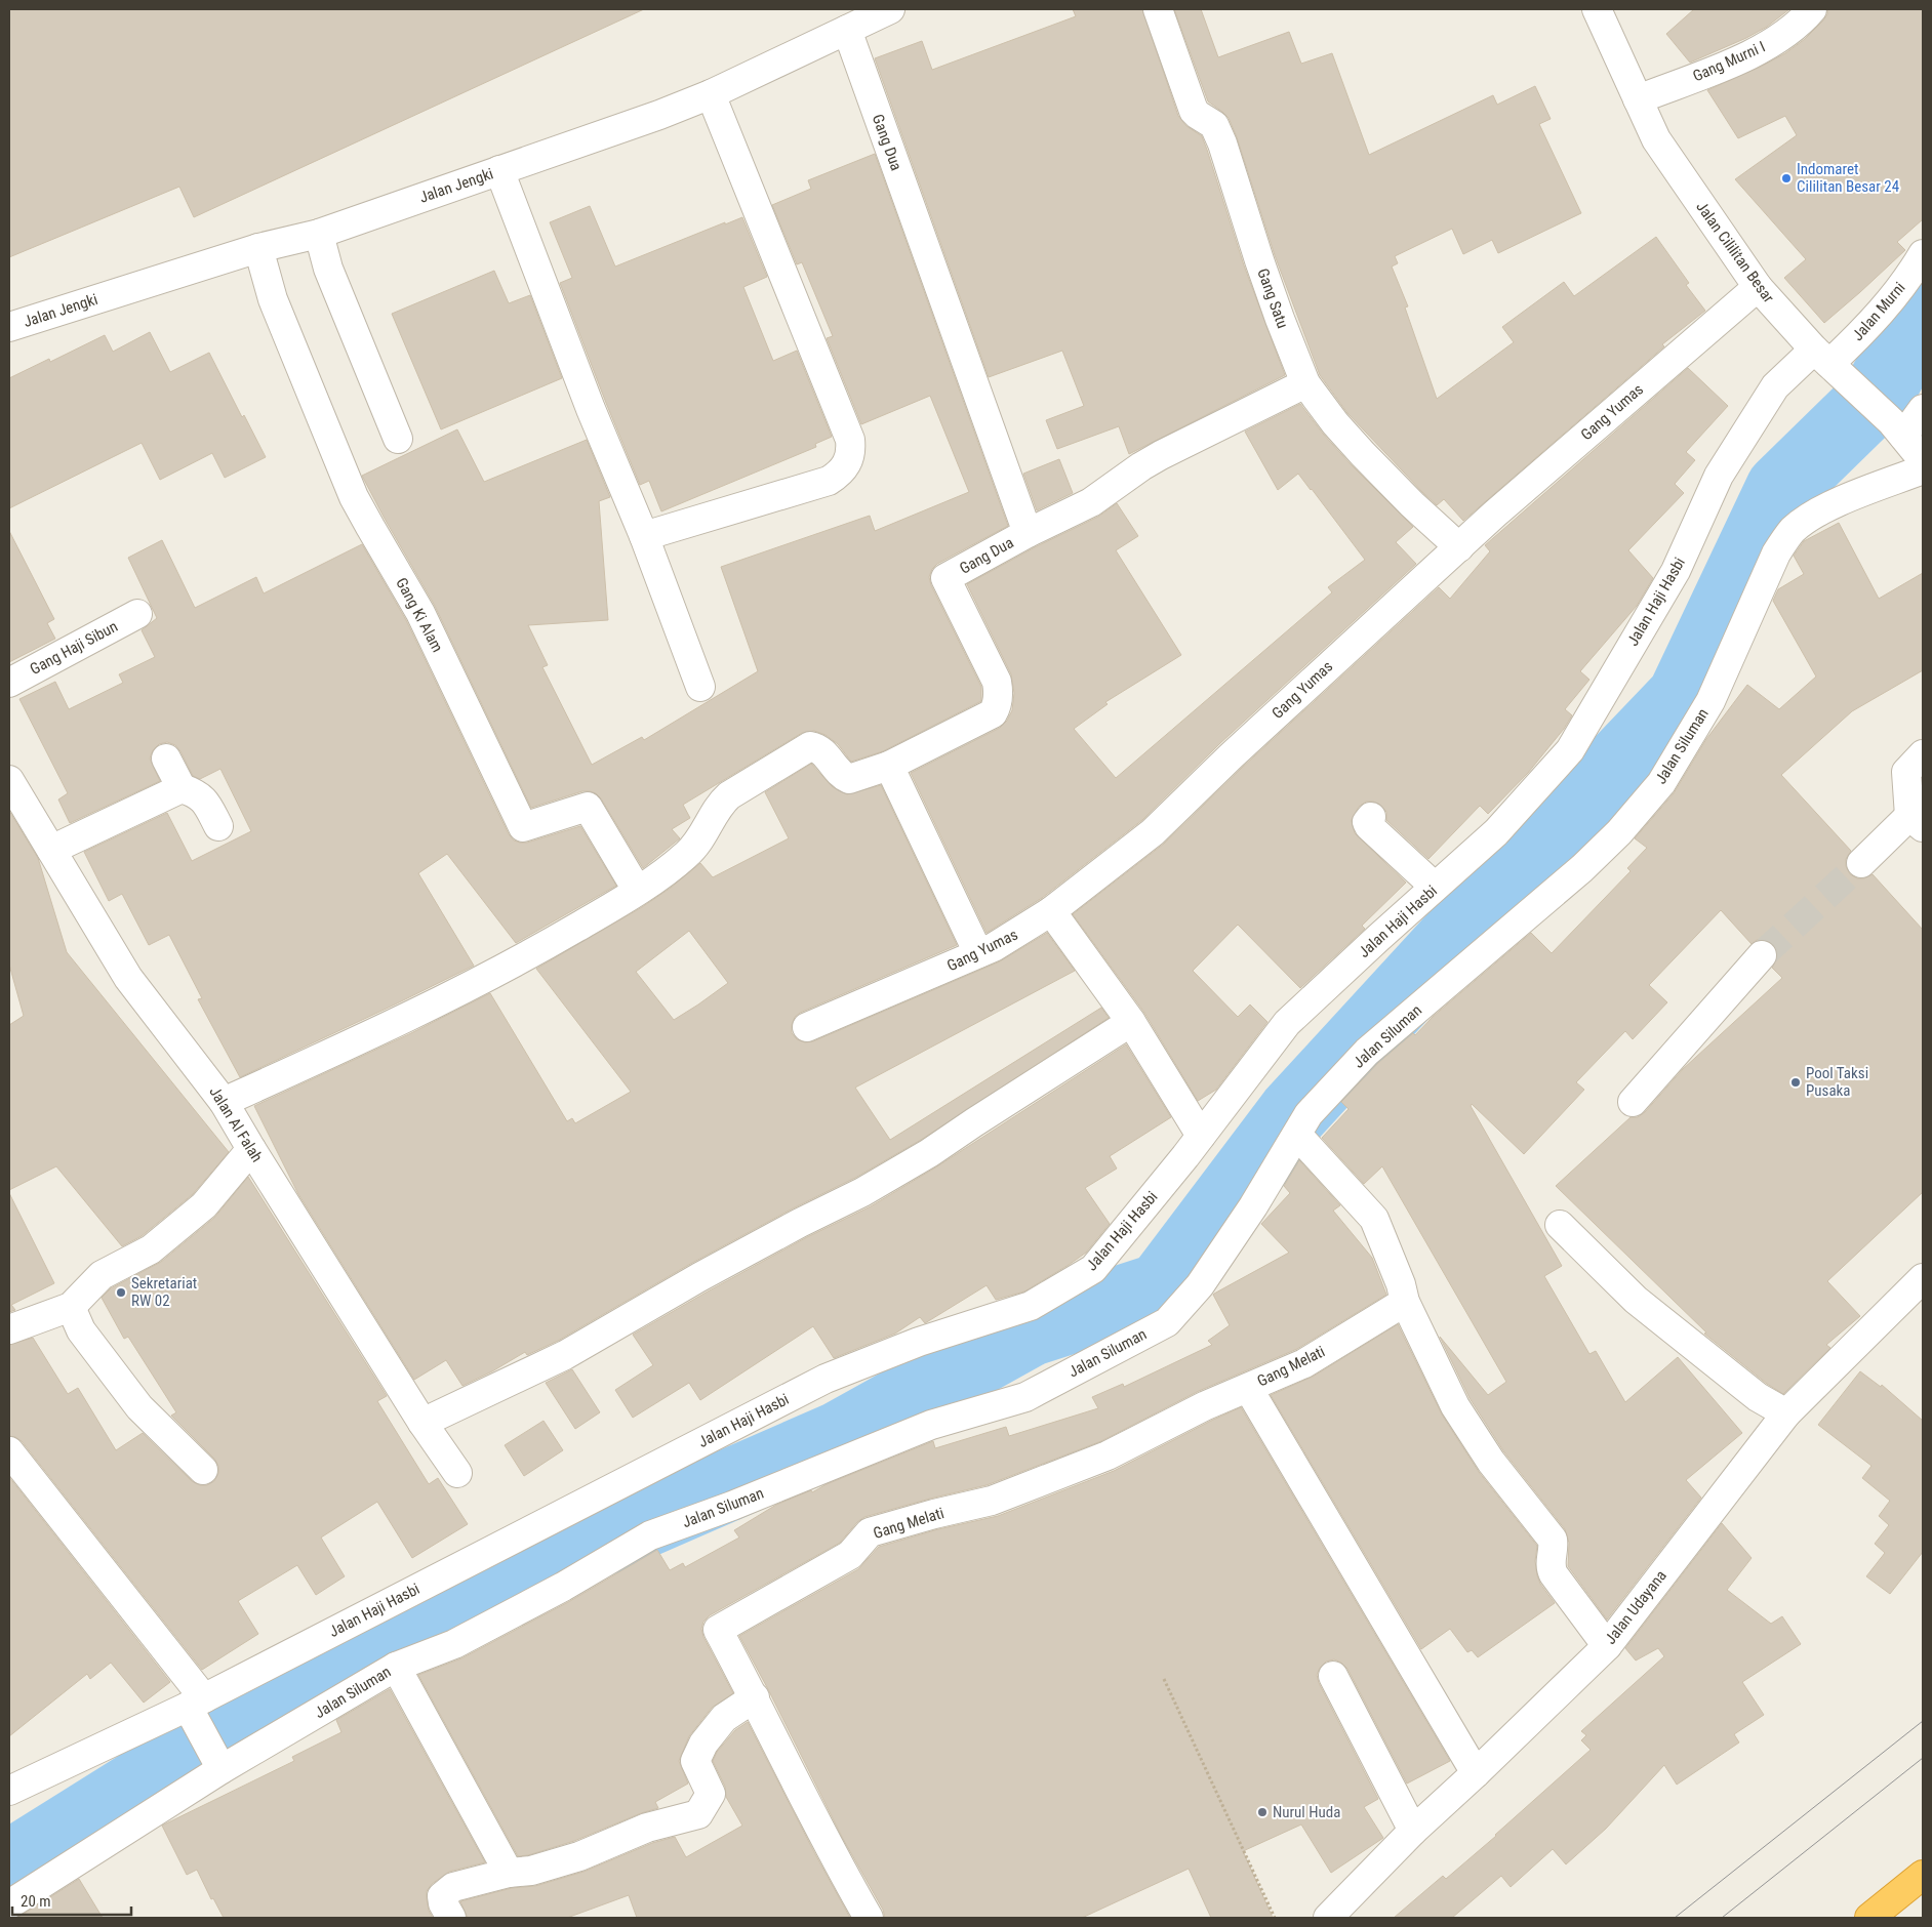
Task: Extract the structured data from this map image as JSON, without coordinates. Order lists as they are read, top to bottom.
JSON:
{
  "streets": {
    "street": [
      "Gang Murni I",
      "Gang Dua",
      "Jalan Jengki",
      "Jalan Cililitan Besar",
      "Gang Satu",
      "Jalan Murni",
      "Gang Yumas",
      "Jalan Haji Hasbi",
      "Gang Ki Alam",
      "Gang Haji Sibun",
      "Jalan Siluman",
      "Jalan Al Falah",
      "Gang Melati",
      "Jalan Udayana"
    ]
  },
  "crossings": [
    ["Gang Murni I", "Jalan Cililitan Besar"],
    ["Gang Dua", "Jalan Jengki"],
    ["Jalan Jengki", "Gang Ki Alam"],
    ["Jalan Cililitan Besar", "Jalan Murni"],
    ["Jalan Cililitan Besar", "Gang Yumas"],
    ["Jalan Cililitan Besar", "Jalan Haji Hasbi"],
    ["Gang Satu", "Gang Yumas"],
    ["Jalan Murni", "Jalan Haji Hasbi"]
  ],
  "places": [
    "Indomaret Cililitan Besar 24",
    "Pool Taksi Pusaka",
    "Sekretariat RW 02",
    "Nurul Huda"
  ],
  "scale_bar": "20 m"
}
